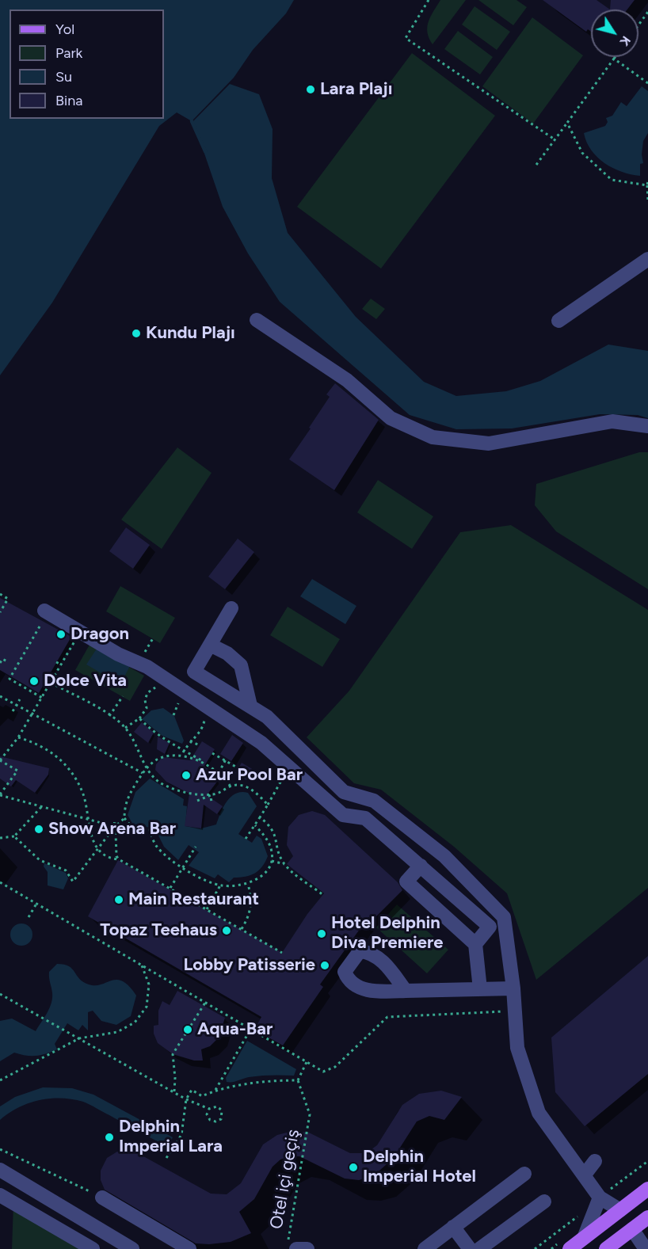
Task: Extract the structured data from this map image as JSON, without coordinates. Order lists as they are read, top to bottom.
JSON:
{
  "streets": {
    "path": ["Otel içi geçiş"]
  },
  "places": [
    "Lara Plajı",
    "Kundu Plajı",
    "Dragon",
    "Dolce Vita",
    "Azur Pool Bar",
    "Show Arena Bar",
    "Main Restaurant",
    "Topaz Teehaus",
    "Hotel Delphin Diva Premiere",
    "Lobby Patisserie",
    "Aqua-Bar",
    "Delphin Imperial Lara",
    "Delphin Imperial Hotel"
  ],
  "legend": [
    "Yol",
    "Park",
    "Su",
    "Bina"
  ],
  "north": "bottom right"
}
